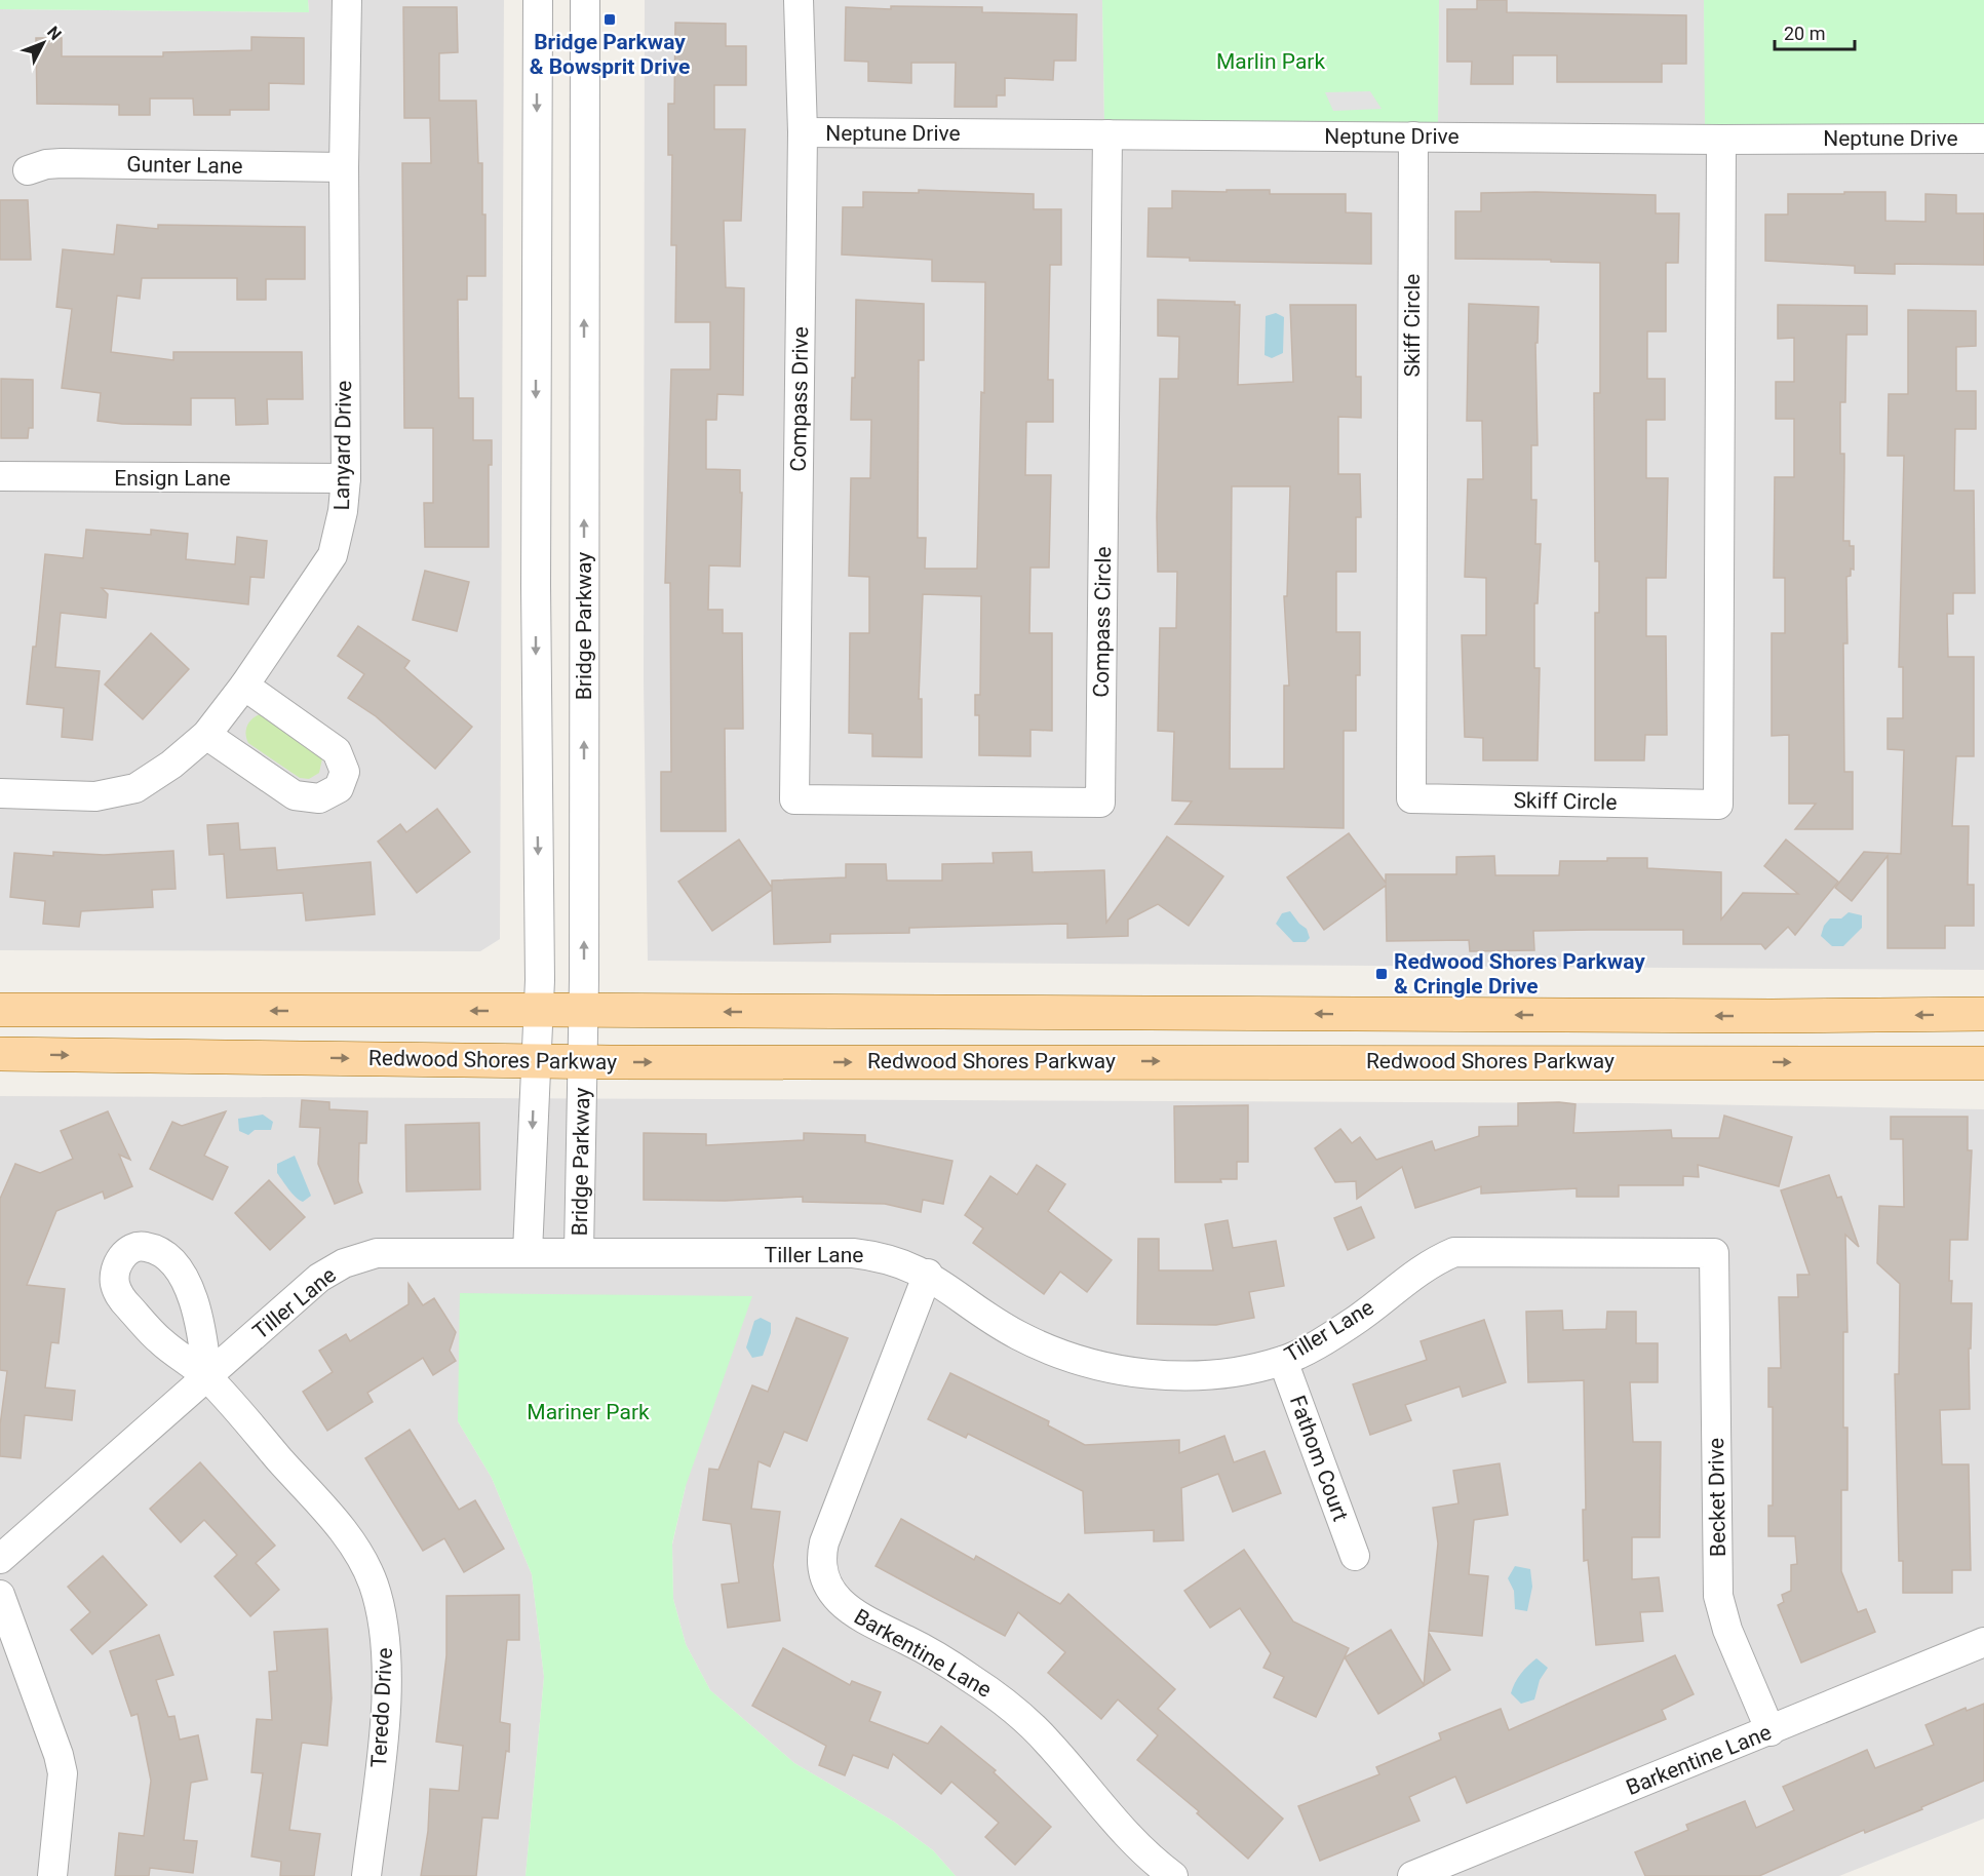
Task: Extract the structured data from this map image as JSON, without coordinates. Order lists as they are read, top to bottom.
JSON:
{
  "streets": {
    "main road": ["Redwood Shores Parkway"],
    "street": [
      "Neptune Drive",
      "Gunter Lane",
      "Skiff Circle",
      "Compass Drive",
      "Lanyard Drive",
      "Ensign Lane",
      "Compass Circle",
      "Bridge Parkway",
      "Tiller Lane",
      "Fathom Court",
      "Becket Drive",
      "Barkentine Lane",
      "Teredo Drive"
    ]
  },
  "crossings": [
    ["Neptune Drive", "Skiff Circle"],
    ["Neptune Drive", "Compass Drive"],
    ["Neptune Drive", "Compass Circle"],
    ["Gunter Lane", "Lanyard Drive"],
    ["Compass Drive", "Compass Circle"],
    ["Lanyard Drive", "Ensign Lane"],
    ["Bridge Parkway", "Redwood Shores Parkway"],
    ["Bridge Parkway", "Tiller Lane"],
    ["Tiller Lane", "Fathom Court"],
    ["Tiller Lane", "Becket Drive"],
    ["Tiller Lane", "Barkentine Lane"],
    ["Tiller Lane", "Teredo Drive"],
    ["Becket Drive", "Barkentine Lane"]
  ],
  "parks": ["Marlin Park", "Mariner Park"],
  "places": {
    "transit": ["Bridge Parkway & Bowsprit Drive", "Redwood Shores Parkway & Cringle Drive"]
  },
  "scale_bar": "20 m",
  "north": "top right"
}
